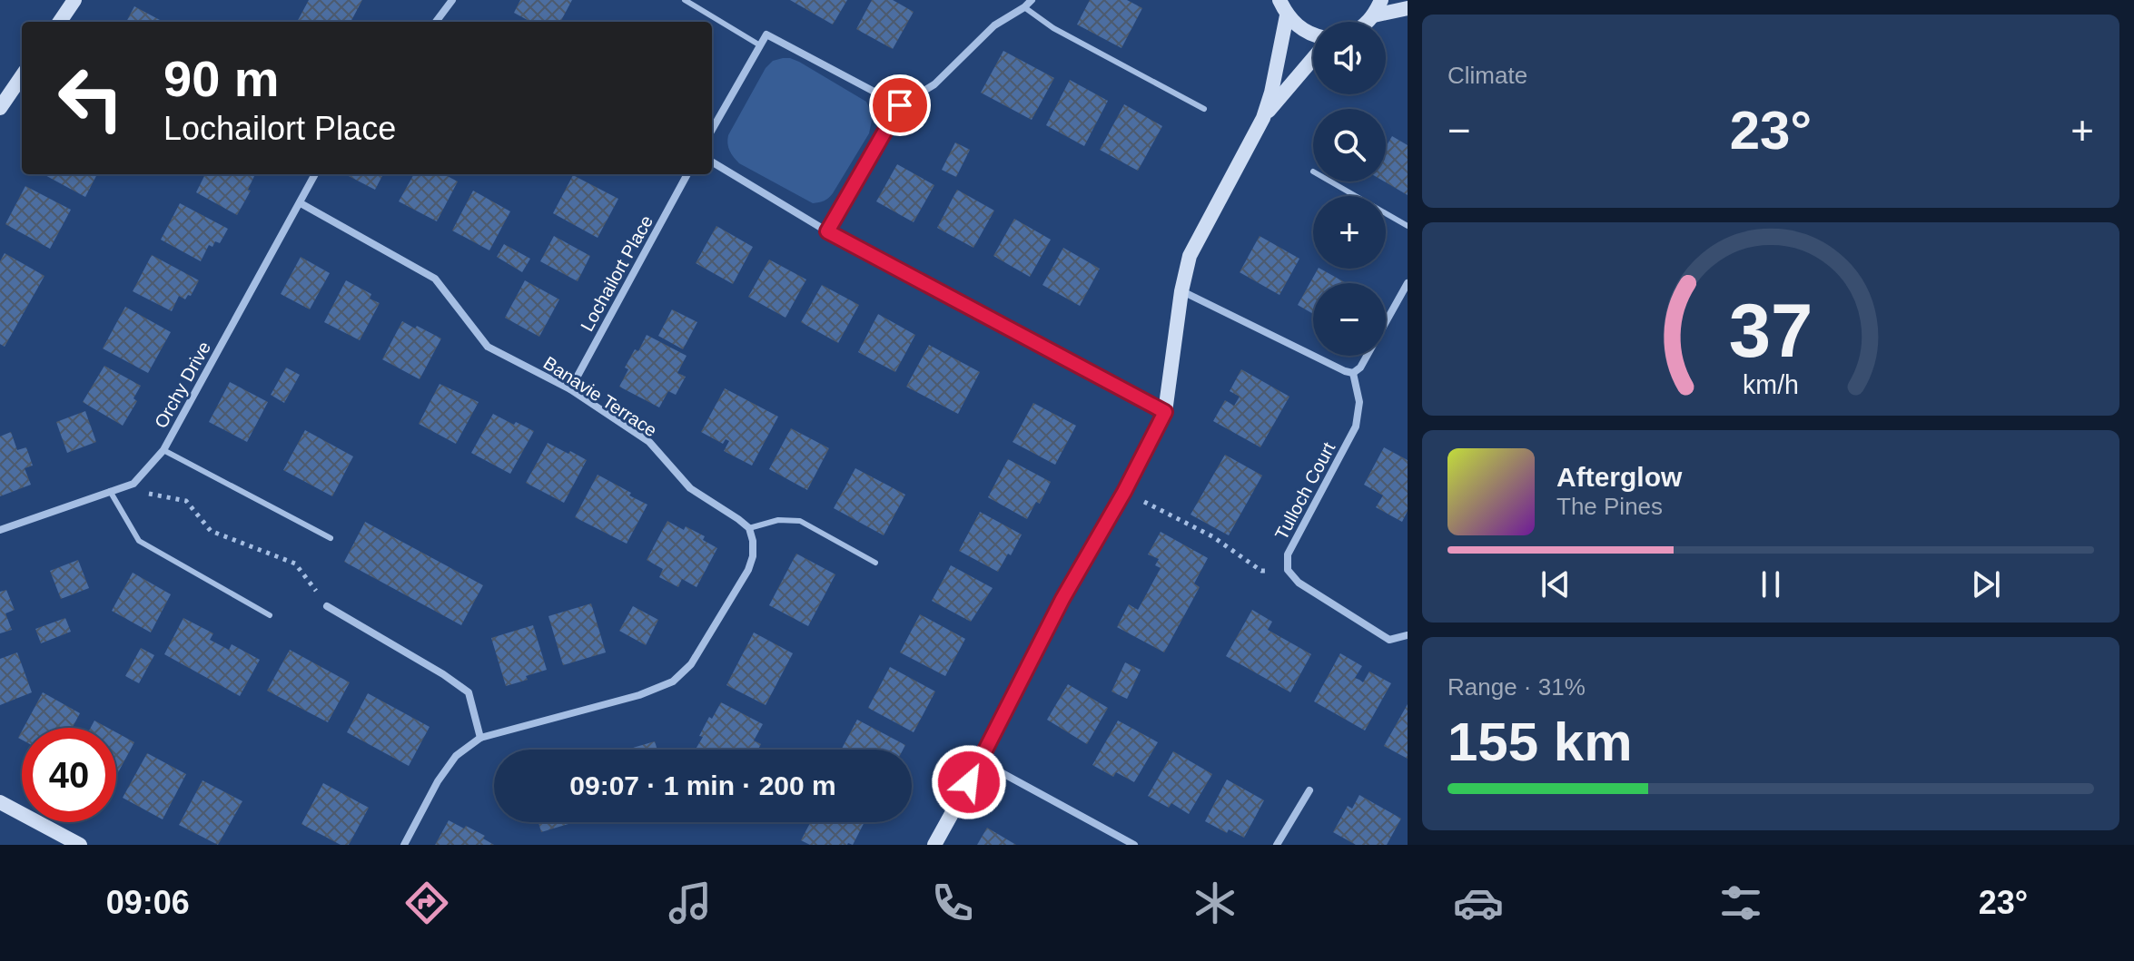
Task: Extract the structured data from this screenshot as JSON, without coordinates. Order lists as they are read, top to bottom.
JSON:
{
  "streets": {
    "street": [
      "Lochailort Place",
      "Orchy Drive",
      "Banavie Terrace",
      "Tulloch Court"
    ]
  },
  "crossings": [
    ["Lochailort Place", "Banavie Terrace"],
    ["Orchy Drive", "Banavie Terrace"]
  ],
  "page": {
    "tile": [
      "Climate",
      ["Range · 31%", "155 km"]
    ],
    "map_buttons": ["+", "−"],
    "turn": ["90 m", "Lochailort Place"],
    "heat": ["−", "23°", "+"],
    "song": ["Afterglow", "The Pines"],
    "limit": "40",
    "trip": "09:07 · 1 min · 200 m",
    "tabs": ["09:06", "23°"],
    "gauge": ["37", "km/h"]
  }
}
